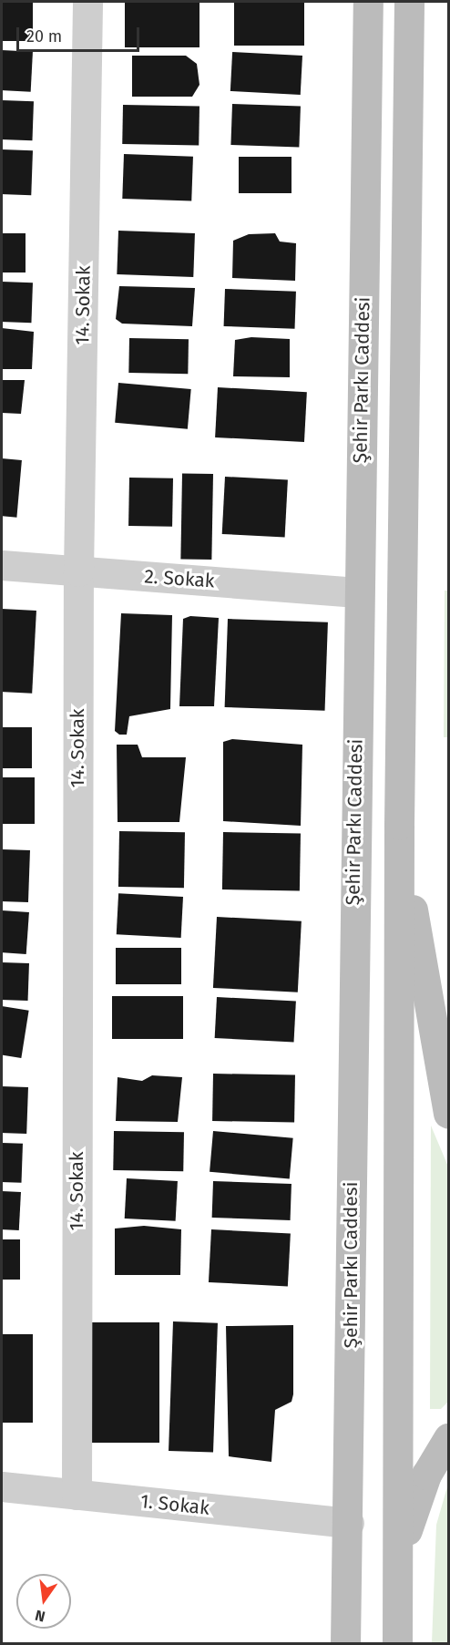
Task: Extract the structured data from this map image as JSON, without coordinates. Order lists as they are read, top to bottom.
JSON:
{
  "streets": {
    "main road": ["Şehir Parkı Caddesi"],
    "street": ["14. Sokak", "2. Sokak", "1. Sokak"]
  },
  "crossings": [
    ["14. Sokak", "2. Sokak"],
    ["14. Sokak", "1. Sokak"],
    ["Şehir Parkı Caddesi", "2. Sokak"],
    ["Şehir Parkı Caddesi", "1. Sokak"]
  ],
  "scale_bar": "20 m",
  "north": "bottom"
}
